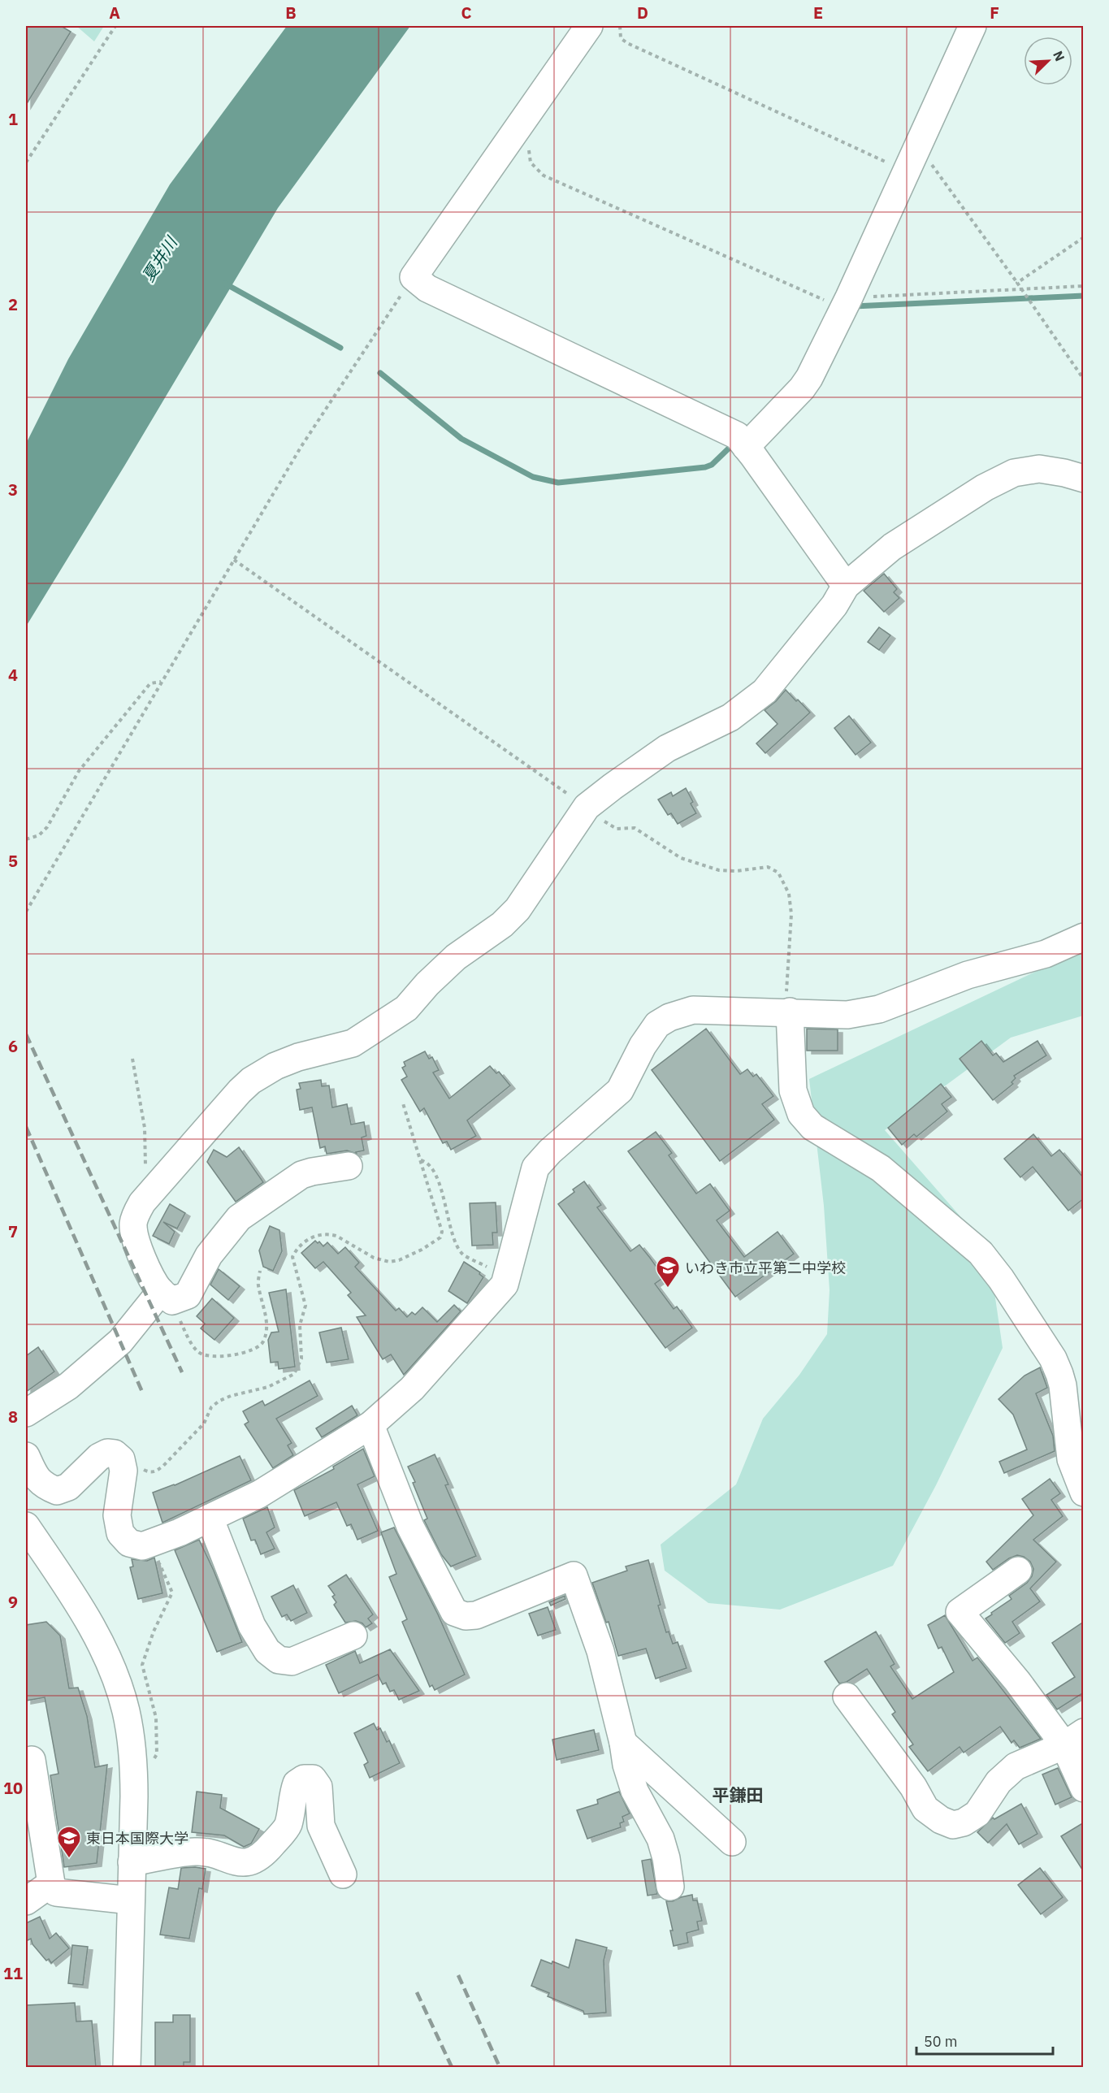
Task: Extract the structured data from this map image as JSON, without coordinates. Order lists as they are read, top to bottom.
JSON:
{
  "districts": ["平鎌田"],
  "water": ["夏井川"],
  "places": {
    "school or university": ["いわき市立平第二中学校", "東日本国際大学"]
  },
  "scale_bar": "50 m",
  "north": "top right",
  "grid": {
    "columns": [
      "A",
      "B",
      "C",
      "D",
      "E",
      "F"
    ],
    "rows": [
      "1",
      "2",
      "3",
      "4",
      "5",
      "6",
      "7",
      "8",
      "9",
      "10",
      "11"
    ]
  }
}
